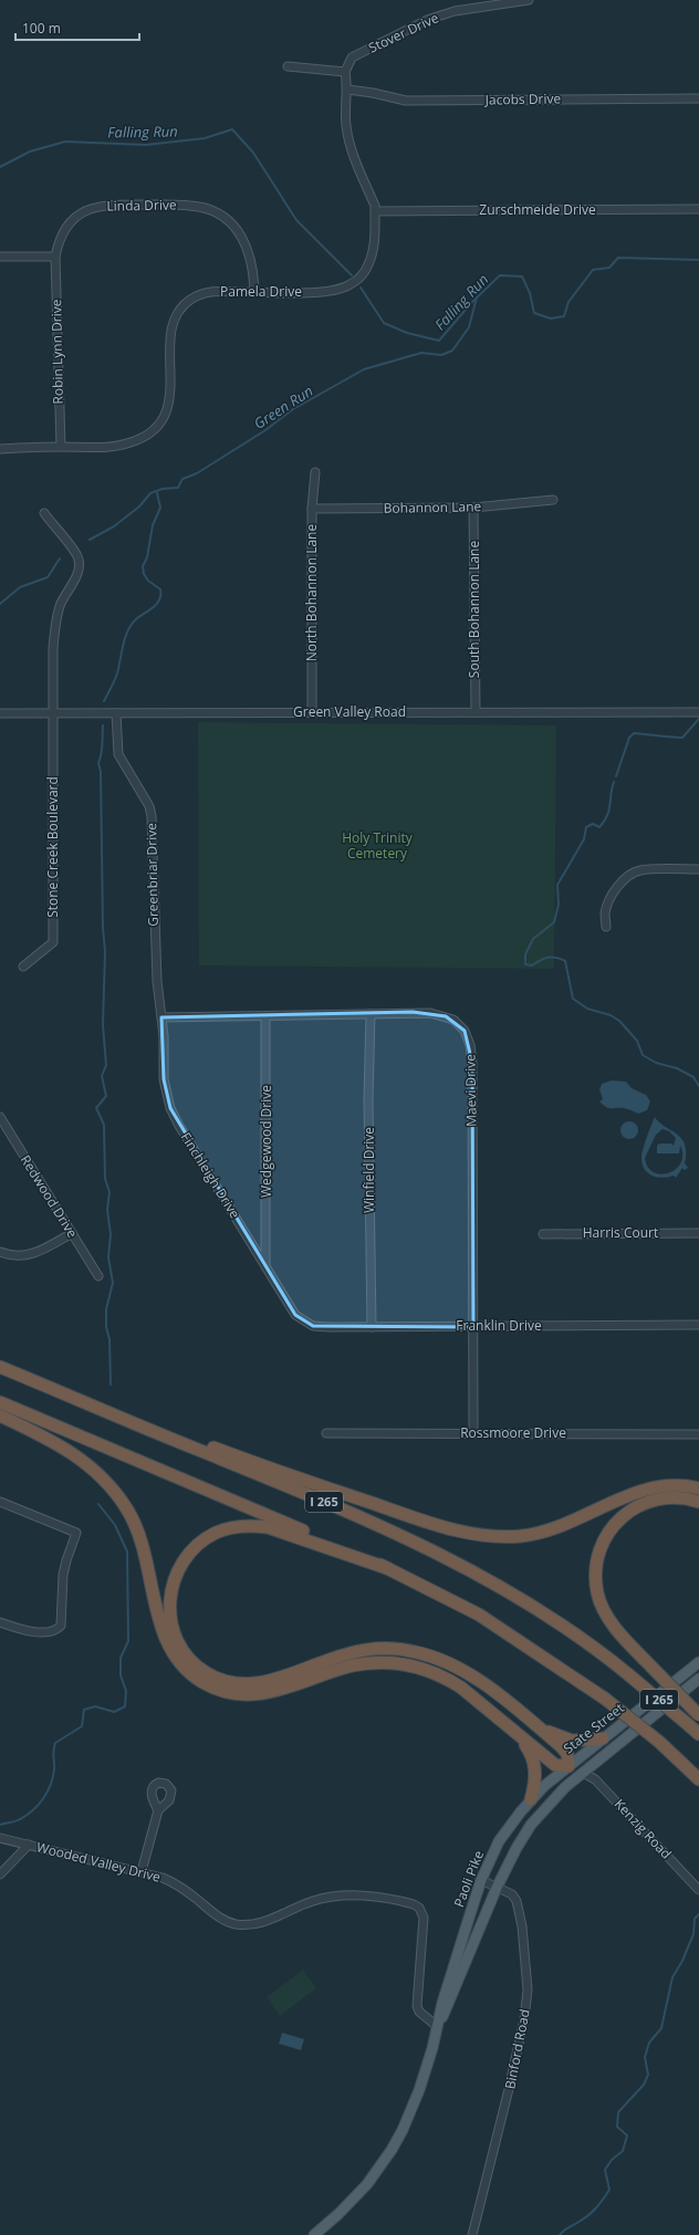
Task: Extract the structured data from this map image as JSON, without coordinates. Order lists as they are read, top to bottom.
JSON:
{
  "streets": {
    "highway": ["I 265"],
    "main road": ["State Street", "Paoli Pike"],
    "street": [
      "Stover Drive",
      "Jacobs Drive",
      "Linda Drive",
      "Zurschmeide Drive",
      "Pamela Drive",
      "Robin Lynn Drive",
      "Bohannon Lane",
      "North Bohannon Lane",
      "South Bohannon Lane",
      "Green Valley Road",
      "Stone Creek Boulevard",
      "Greenbriar Drive",
      "Maevi Drive",
      "Wedgewood Drive",
      "Winfield Drive",
      "Finchleigh Drive",
      "Redwood Drive",
      "Harris Court",
      "Franklin Drive",
      "Rossmoore Drive",
      "Kenzig Road",
      "Wooded Valley Drive",
      "Binford Road"
    ]
  },
  "crossings": [
    ["Stover Drive", "Pamela Drive"],
    ["Jacobs Drive", "Pamela Drive"],
    ["Linda Drive", "Pamela Drive"],
    ["Linda Drive", "Robin Lynn Drive"],
    ["Zurschmeide Drive", "Pamela Drive"],
    ["Pamela Drive", "Robin Lynn Drive"],
    ["Bohannon Lane", "North Bohannon Lane"],
    ["Bohannon Lane", "South Bohannon Lane"],
    ["North Bohannon Lane", "Green Valley Road"],
    ["South Bohannon Lane", "Green Valley Road"],
    ["Green Valley Road", "Stone Creek Boulevard"],
    ["Green Valley Road", "Greenbriar Drive"],
    ["Greenbriar Drive", "Maevi Drive"],
    ["Greenbriar Drive", "Finchleigh Drive"],
    ["Maevi Drive", "Wedgewood Drive"],
    ["Maevi Drive", "Winfield Drive"],
    ["Maevi Drive", "Finchleigh Drive"],
    ["Maevi Drive", "Franklin Drive"],
    ["Maevi Drive", "Rossmoore Drive"],
    ["Wedgewood Drive", "Finchleigh Drive"],
    ["Winfield Drive", "Franklin Drive"],
    ["Finchleigh Drive", "Franklin Drive"],
    ["State Street", "Kenzig Road"],
    ["State Street", "Paoli Pike"],
    ["Kenzig Road", "Paoli Pike"],
    ["Wooded Valley Drive", "Paoli Pike"],
    ["Paoli Pike", "Binford Road"]
  ],
  "water": ["Falling Run", "Green Run"],
  "parks": ["Holy Trinity Cemetery"],
  "scale_bar": "100 m"
}
